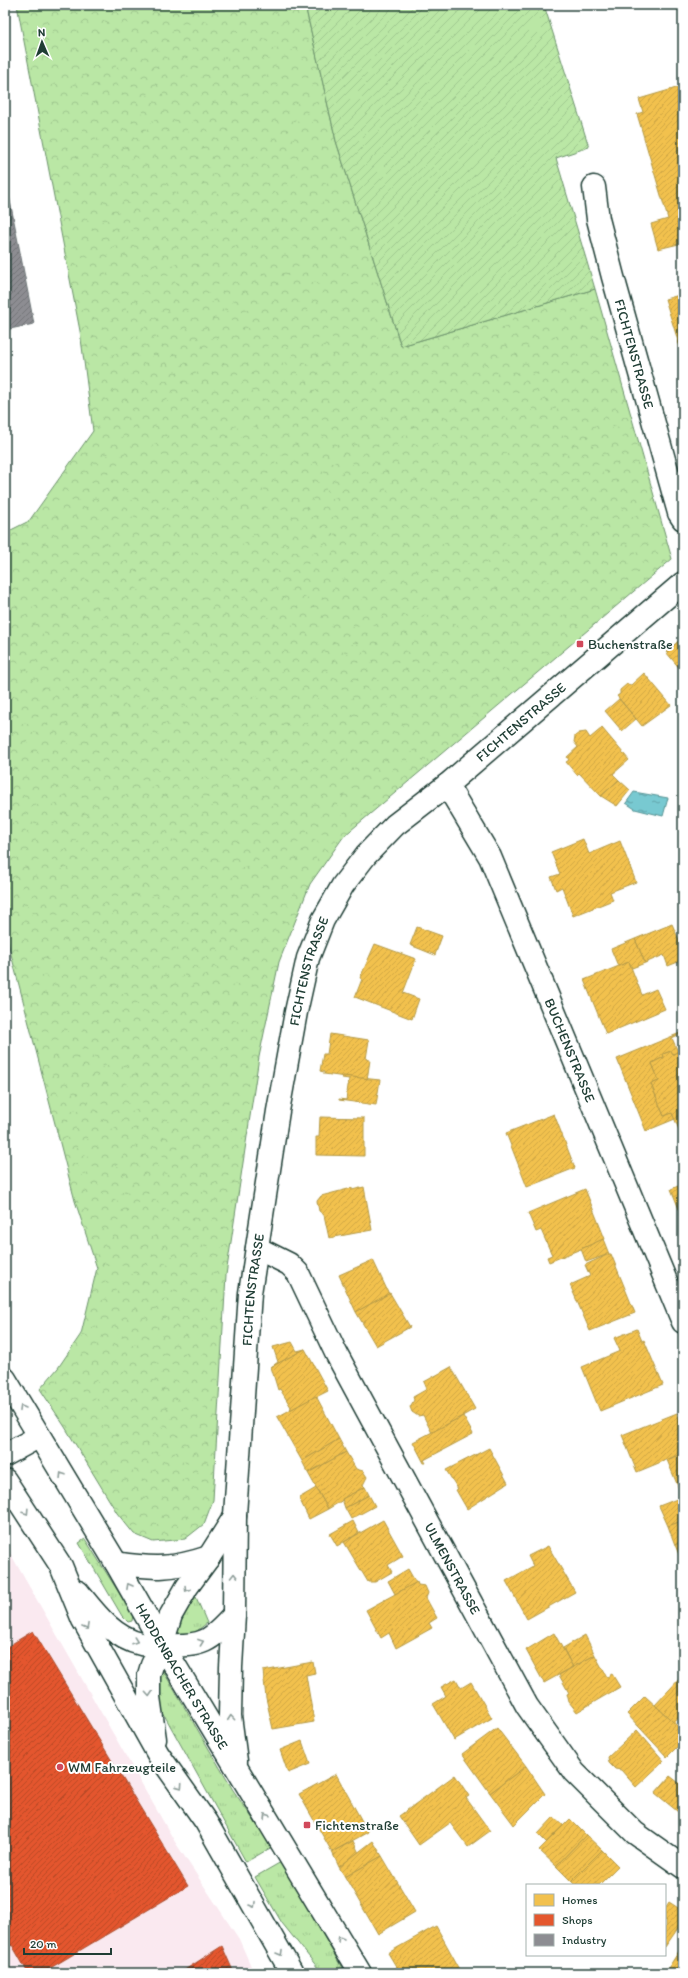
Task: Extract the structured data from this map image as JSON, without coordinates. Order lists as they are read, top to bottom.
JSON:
{
  "streets": {
    "street": [
      "FICHTENSTRASSE",
      "BUCHENSTRASSE",
      "ULMENSTRASSE",
      "HADDENBACHER STRASSE"
    ]
  },
  "crossings": [
    ["FICHTENSTRASSE", "BUCHENSTRASSE"],
    ["FICHTENSTRASSE", "ULMENSTRASSE"],
    ["FICHTENSTRASSE", "HADDENBACHER STRASSE"]
  ],
  "places": {
    "transit": ["Buchenstraße", "Fichtenstraße"],
    "other": ["WM Fahrzeugteile"]
  },
  "legend": ["Homes", "Shops", "Industry"],
  "scale_bar": "20 m",
  "north": "top"
}
